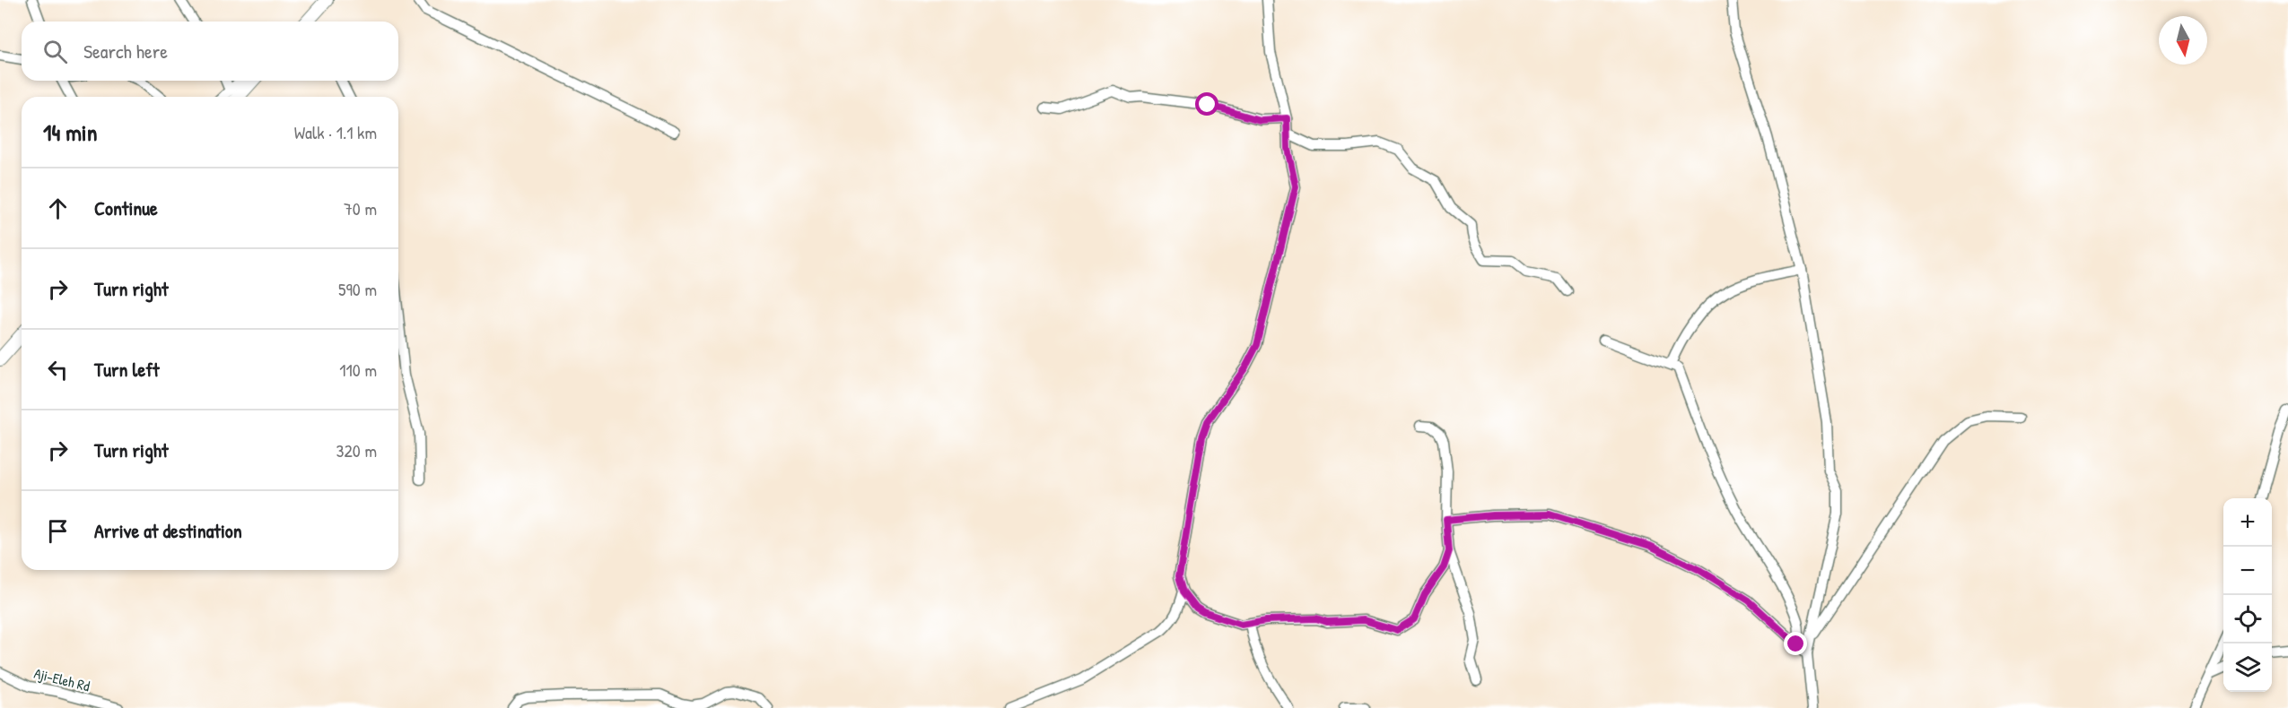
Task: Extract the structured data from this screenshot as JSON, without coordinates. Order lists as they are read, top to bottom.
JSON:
{
  "streets": {
    "street": ["Aji-Eleh Rd"]
  },
  "north": "bottom",
  "page": {
    "search": "Search here",
    "heading": ["14 min", "Walk · 1.1 km"],
    "list": [
      ["Continue", "70 m"],
      ["Turn right", "590 m"],
      ["Turn left", "110 m"],
      ["Turn right", "320 m"],
      "Arrive at destination"
    ],
    "map_buttons": ["+", "−"]
  }
}
